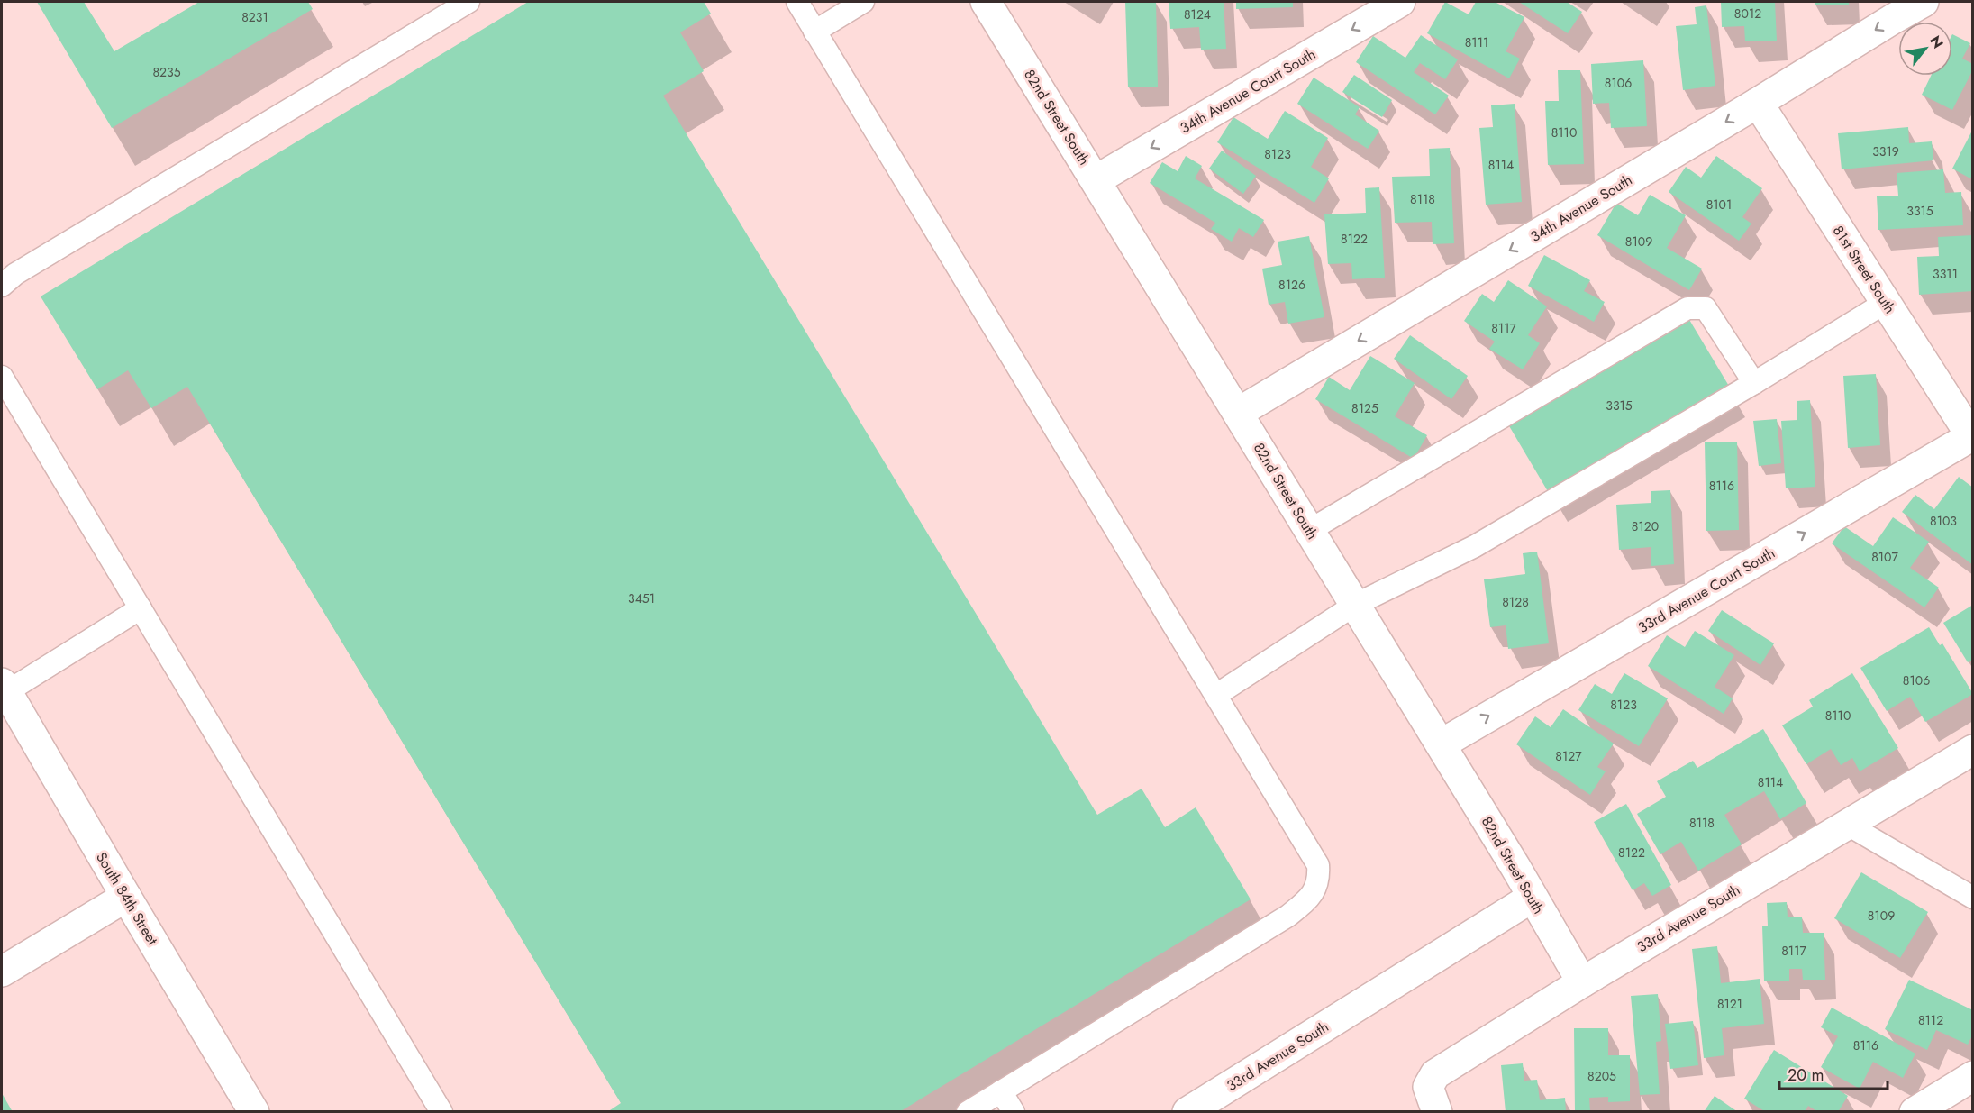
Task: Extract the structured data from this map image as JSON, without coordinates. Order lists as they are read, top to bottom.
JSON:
{
  "streets": {
    "street": [
      "34th Avenue Court South",
      "82nd Street South",
      "34th Avenue South",
      "81st Street South",
      "33rd Avenue Court South",
      "South 84th Street",
      "33rd Avenue South"
    ]
  },
  "crossings": [
    ["34th Avenue Court South", "82nd Street South"],
    ["82nd Street South", "34th Avenue South"],
    ["82nd Street South", "33rd Avenue Court South"],
    ["82nd Street South", "33rd Avenue South"],
    ["34th Avenue South", "81st Street South"],
    ["81st Street South", "33rd Avenue Court South"]
  ],
  "one_way": ["34th Avenue Court South", "34th Avenue South", "33rd Avenue Court South"],
  "house_numbers": [
    "8012",
    "8124",
    "8231",
    "8111",
    "8235",
    "8106",
    "8110",
    "3319",
    "8123",
    "8114",
    "8118",
    "8101",
    "3315",
    "8122",
    "8109",
    "3311",
    "8126",
    "8117",
    "3315",
    "8125",
    "8116",
    "8103",
    "8120",
    "8107",
    "3451",
    "8128",
    "8106",
    "8123",
    "8110",
    "8127",
    "8114",
    "8118",
    "8122",
    "8109",
    "8117",
    "8121",
    "8112",
    "8116",
    "8205"
  ],
  "scale_bar": "20 m",
  "north": "top right"
}
